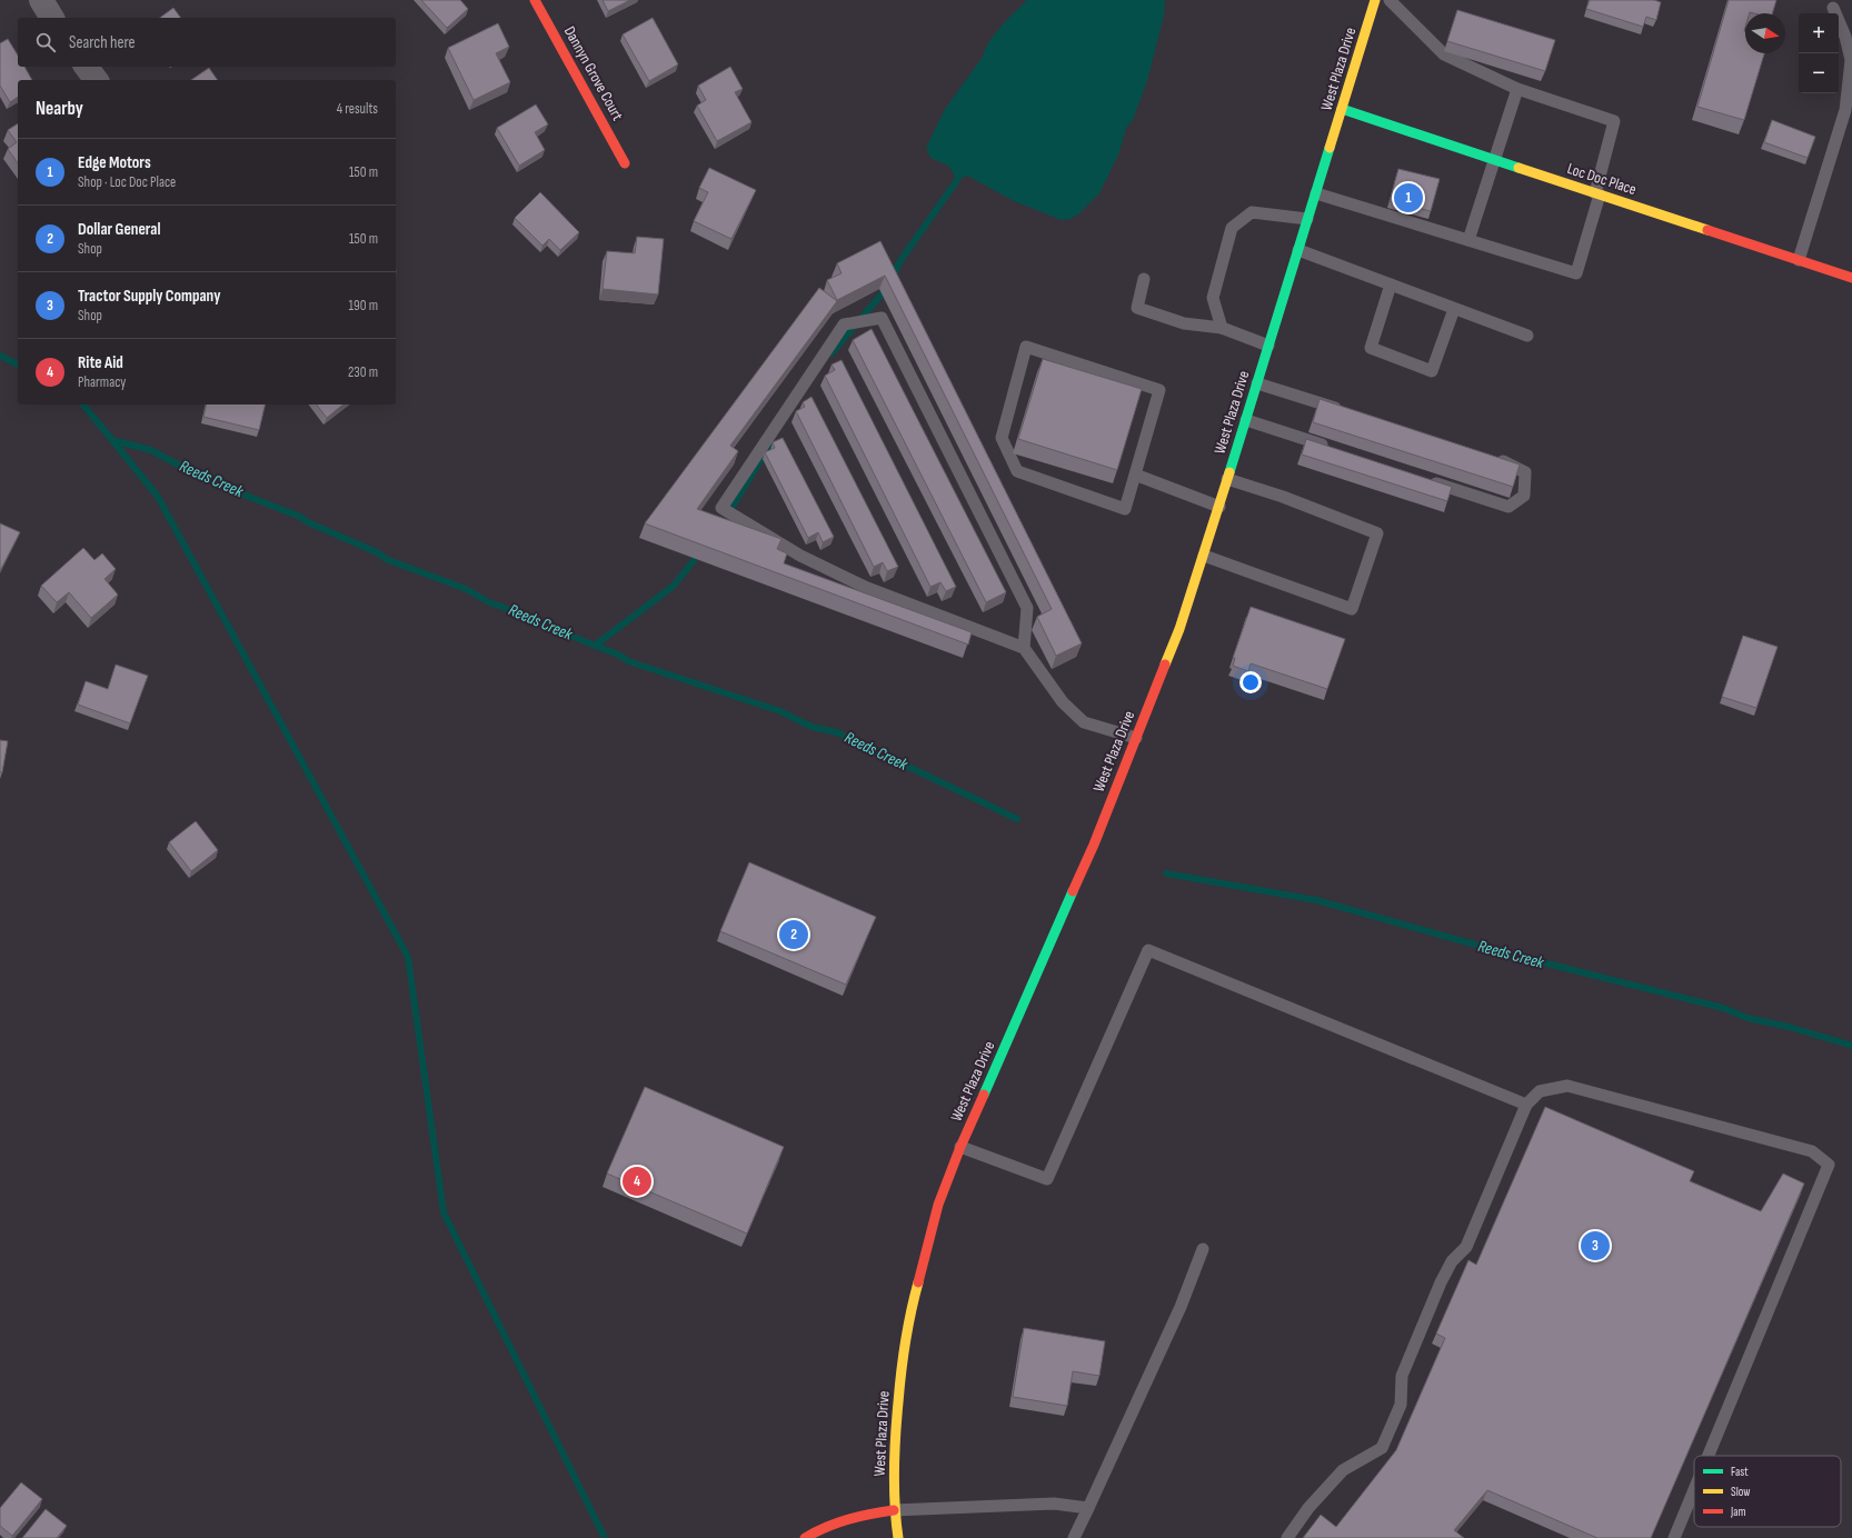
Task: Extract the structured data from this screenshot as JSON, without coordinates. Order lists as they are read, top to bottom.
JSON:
{
  "streets": {
    "main road": ["West Plaza Drive", "Dannyn Grove Court", "Loc Doc Place"]
  },
  "crossings": [
    ["West Plaza Drive", "Loc Doc Place"]
  ],
  "water": ["Reeds Creek"],
  "legend": ["Fast", "Slow", "Jam"],
  "north": "right",
  "page": {
    "map_buttons": ["+", "−"],
    "search": "Search here",
    "heading": ["Nearby", "4 results"],
    "list": [
      {
        "mark": "1",
        "name": "Edge Motors",
        "note": "Shop · Loc Doc Place",
        "value": "150 m"
      },
      {
        "mark": "2",
        "name": "Dollar General",
        "note": "Shop",
        "value": "150 m"
      },
      {
        "mark": "3",
        "name": "Tractor Supply Company",
        "note": "Shop",
        "value": "190 m"
      },
      {
        "mark": "4",
        "name": "Rite Aid",
        "note": "Pharmacy",
        "value": "230 m"
      }
    ],
    "pins": [
      "1",
      "2",
      "4",
      "3"
    ]
  }
}
